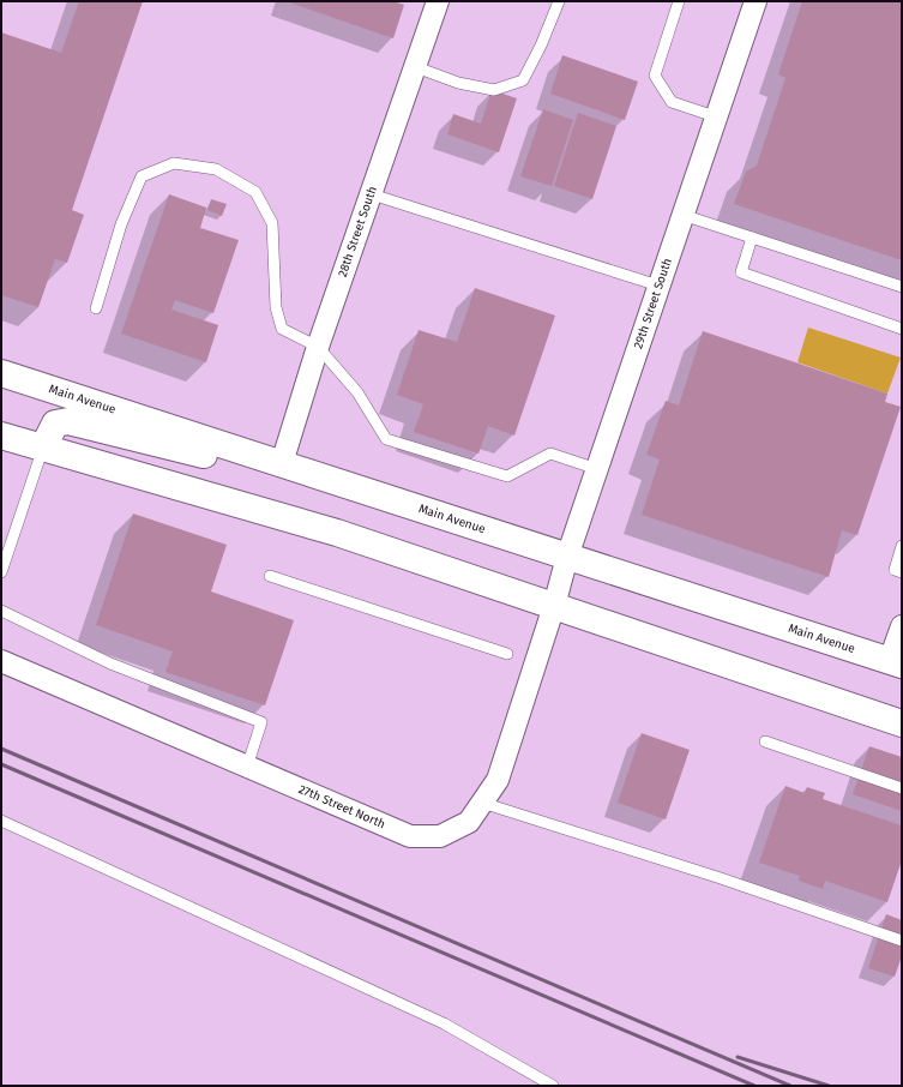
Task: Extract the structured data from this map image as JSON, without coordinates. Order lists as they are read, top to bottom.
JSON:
{
  "streets": {
    "main road": ["Main Avenue"],
    "street": ["28th Street South", "29th Street South", "27th Street North"]
  },
  "crossings": [
    ["28th Street South", "Main Avenue"],
    ["29th Street South", "Main Avenue"],
    ["29th Street South", "27th Street North"]
  ]
}
